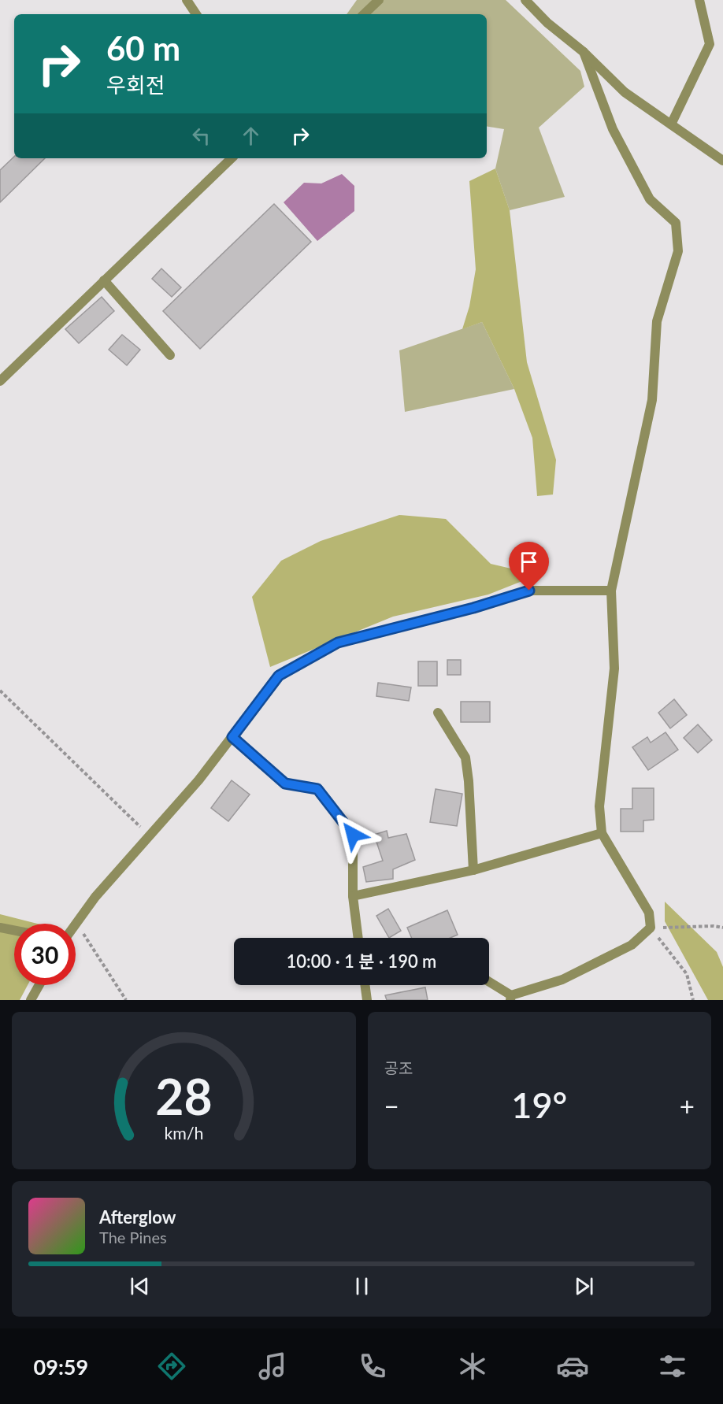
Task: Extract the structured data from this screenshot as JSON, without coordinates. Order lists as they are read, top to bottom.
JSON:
{
  "page": {
    "turn": ["60 m", "우회전"],
    "limit": "30",
    "trip": "10:00 · 1 분 · 190 m",
    "tile": "공조",
    "heat": ["−", "19°", "+"],
    "song": ["Afterglow", "The Pines"],
    "tabs": "09:59",
    "gauge": ["28", "km/h"]
  }
}
